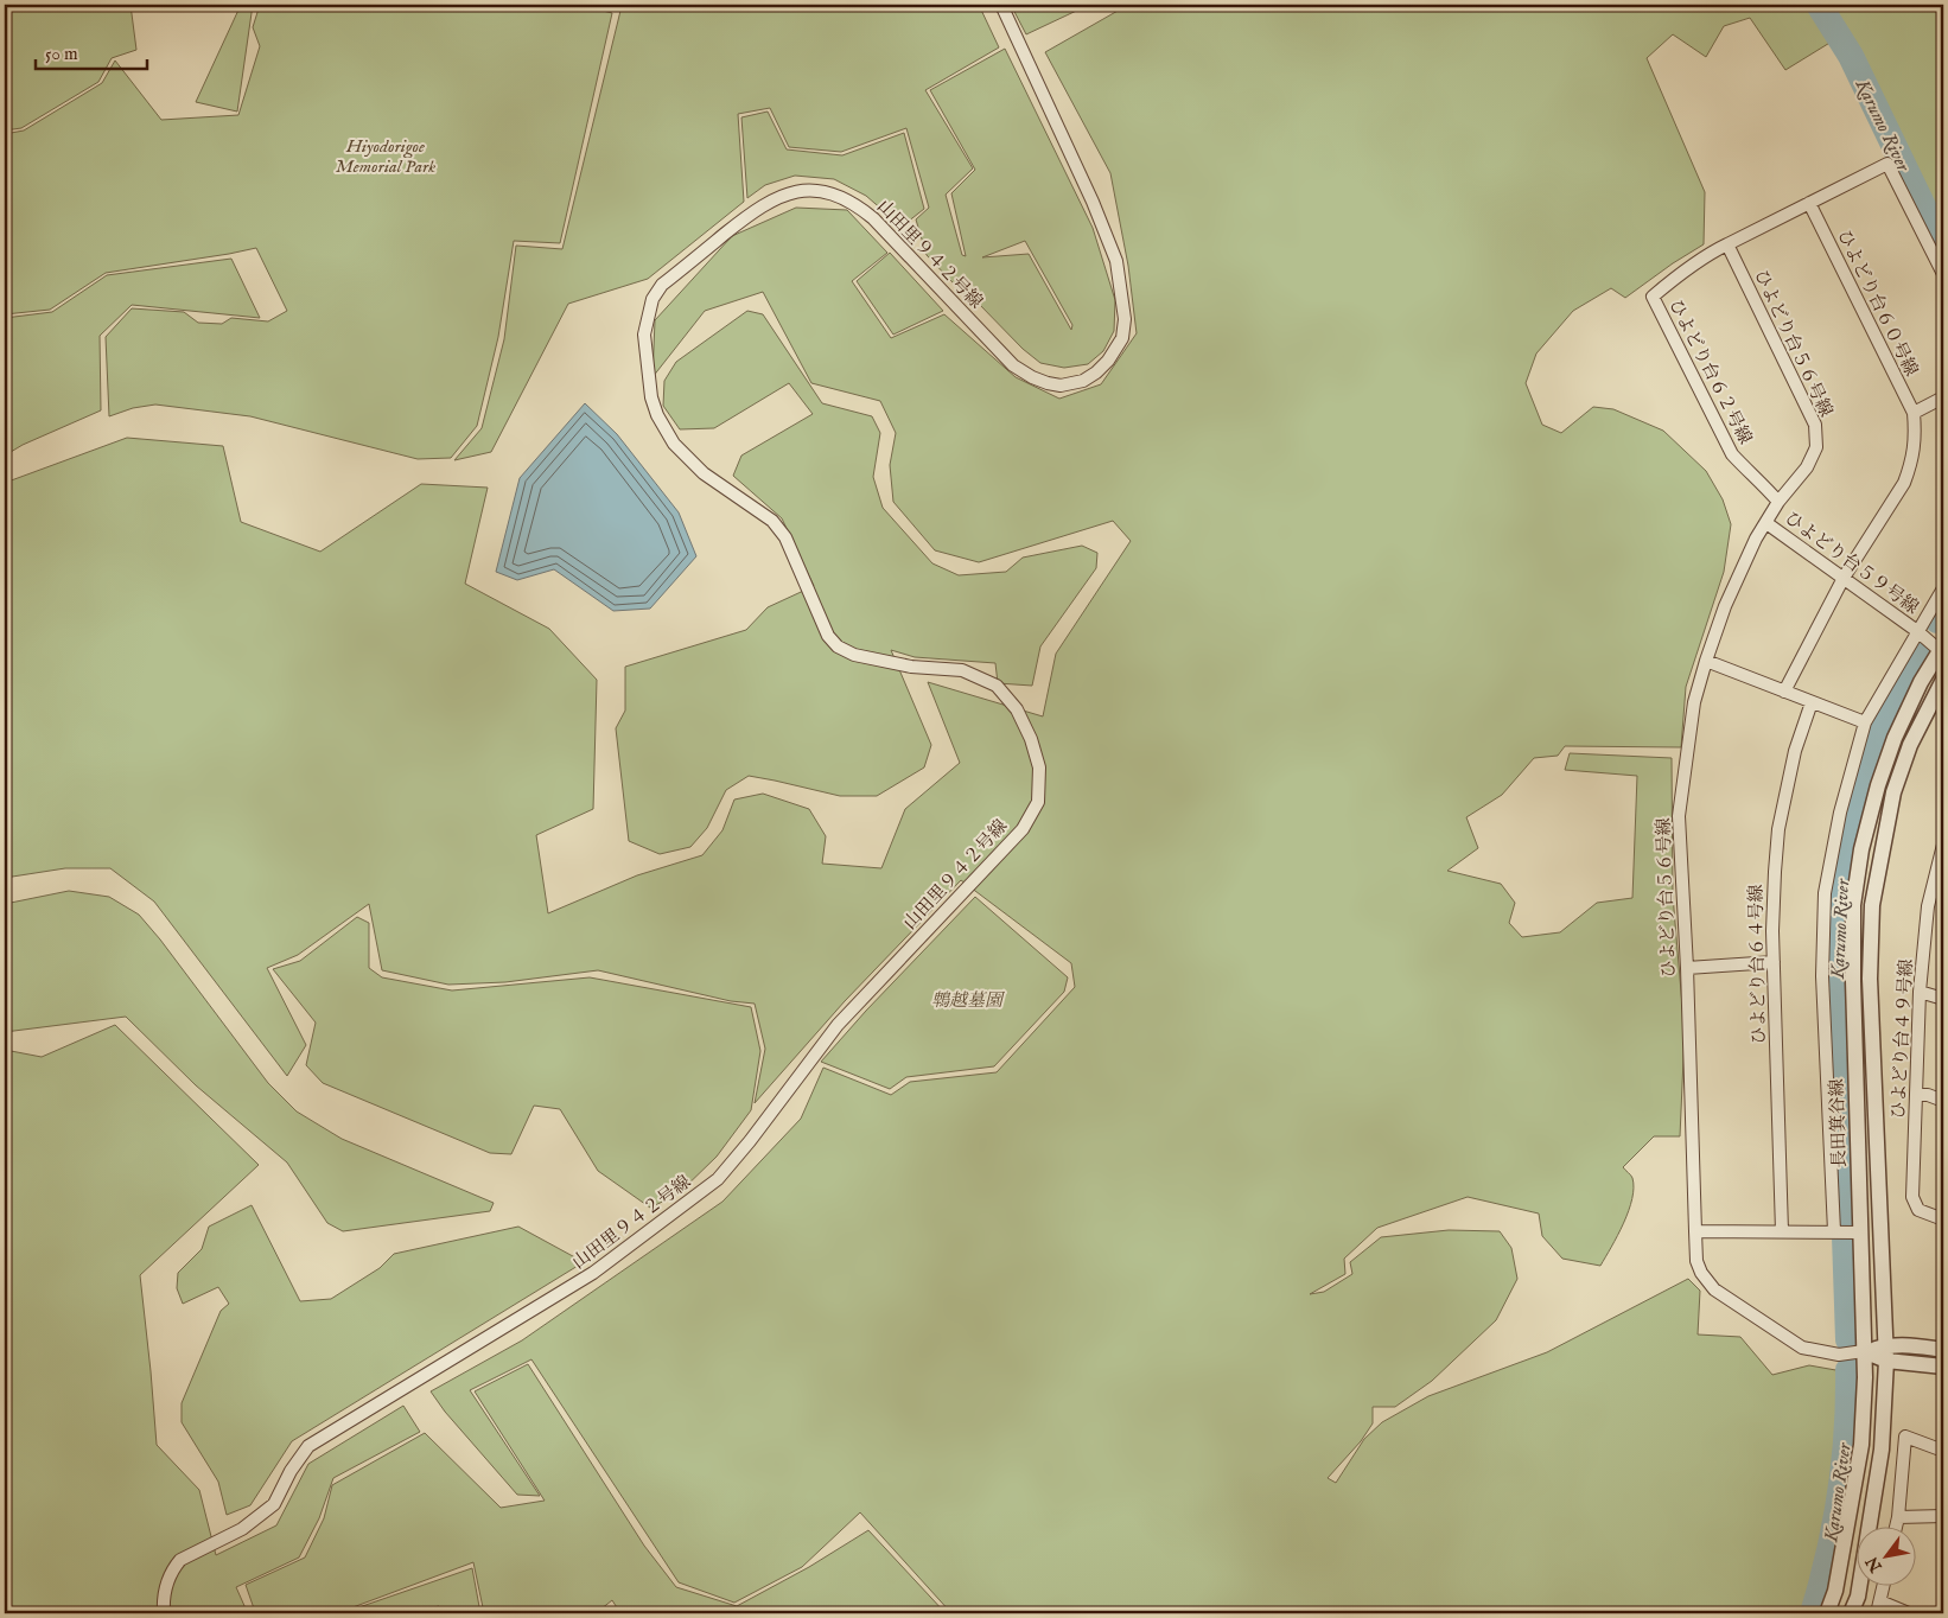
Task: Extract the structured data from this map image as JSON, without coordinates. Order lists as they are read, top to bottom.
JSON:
{
  "streets": {
    "street": [
      "山田里９４２号線",
      "ひよどり台６０号線",
      "ひよどり台５６号線",
      "ひよどり台６２号線",
      "ひよどり台５９号線",
      "ひよどり台６４号線",
      "ひよどり台４９号線",
      "長田箕谷線"
    ]
  },
  "crossings": [
    ["ひよどり台６０号線", "ひよどり台５９号線"],
    ["ひよどり台５６号線", "ひよどり台６２号線"],
    ["ひよどり台５６号線", "ひよどり台５９号線"],
    ["ひよどり台５６号線", "長田箕谷線"],
    ["ひよどり台５９号線", "長田箕谷線"]
  ],
  "water": ["Karumo River"],
  "parks": ["Hiyodorigoe Memorial Park", "鵯越墓園"],
  "scale_bar": "50 m",
  "north": "bottom left"
}
